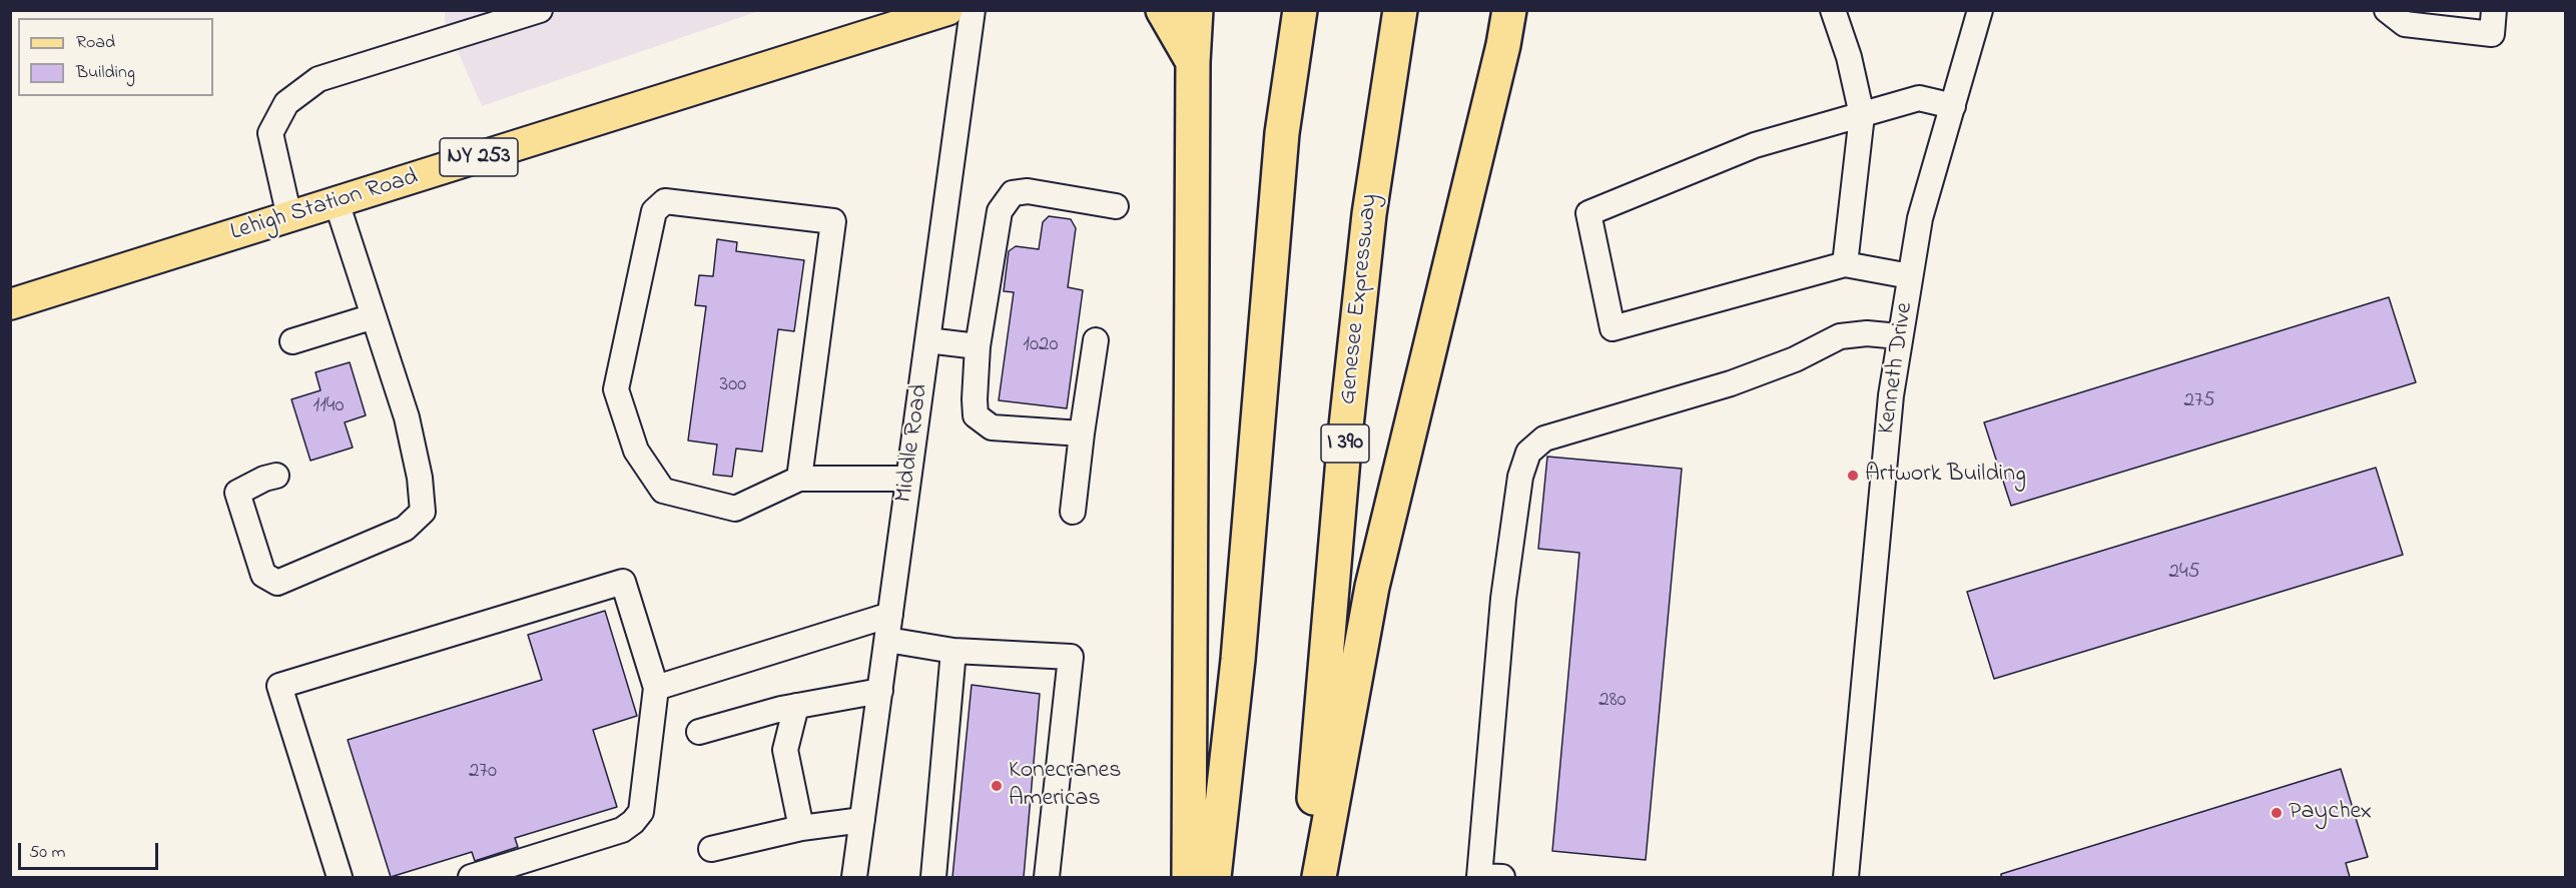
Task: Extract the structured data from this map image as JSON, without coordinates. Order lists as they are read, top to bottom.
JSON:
{
  "streets": {
    "highway": ["Genesee Expressway", "I 390"],
    "main road": ["NY 253", "Lehigh Station Road"],
    "street": ["Kenneth Drive", "Middle Road"]
  },
  "places": ["Artwork Building", "Konecranes Americas", "Paychex"],
  "house_numbers": [
    "1020",
    "300",
    "275",
    "1140",
    "245",
    "280",
    "270"
  ],
  "legend": ["Road", "Building"],
  "scale_bar": "50 m"
}
